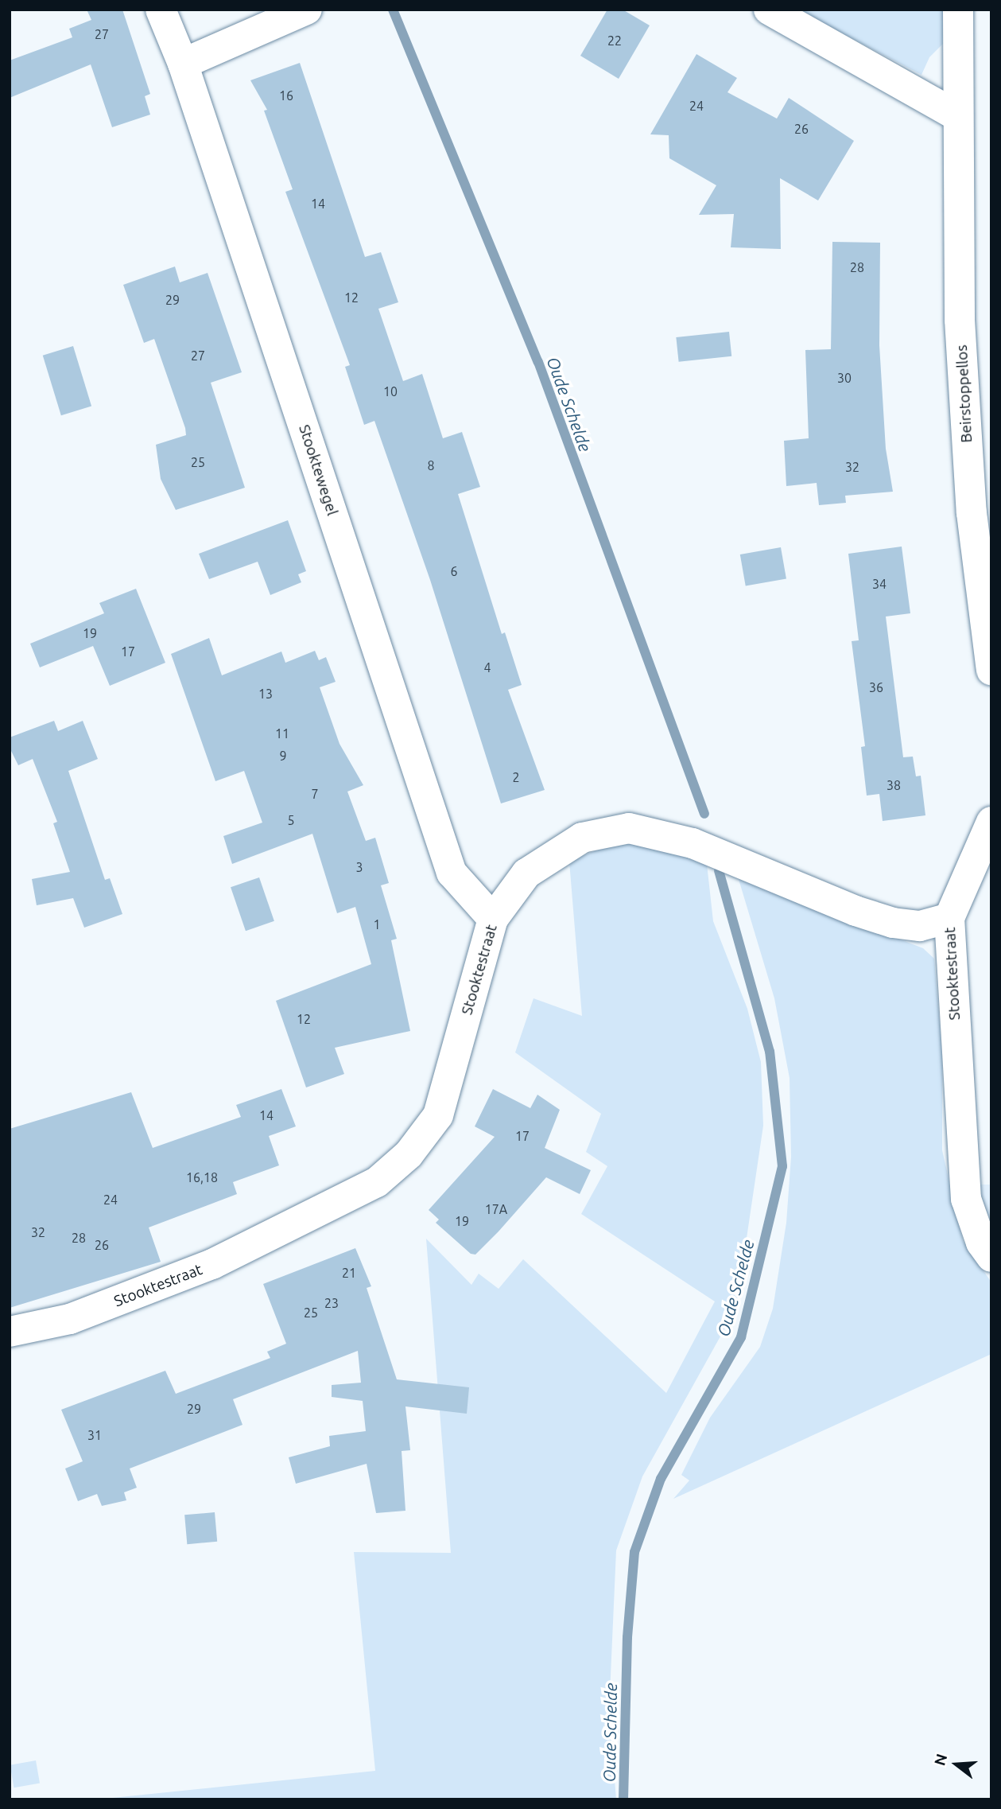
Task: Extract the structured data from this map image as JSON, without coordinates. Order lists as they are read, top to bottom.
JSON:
{
  "streets": {
    "street": ["Beirstoppellos", "Stooktewegel", "Stooktestraat"]
  },
  "crossings": [
    ["Stooktewegel", "Stooktestraat"]
  ],
  "water": ["Oude Schelde"],
  "house_numbers": [
    "27",
    "22",
    "16",
    "24",
    "26",
    "14",
    "28",
    "12",
    "29",
    "27",
    "30",
    "10",
    "25",
    "8",
    "32",
    "6",
    "34",
    "19",
    "17",
    "4",
    "36",
    "13",
    "11",
    "9",
    "2",
    "38",
    "7",
    "5",
    "3",
    "1",
    "12",
    "14",
    "17",
    "16,18",
    "24",
    "17A",
    "19",
    "32",
    "28",
    "26",
    "21",
    "23",
    "25",
    "29",
    "31"
  ],
  "north": "left"
}
